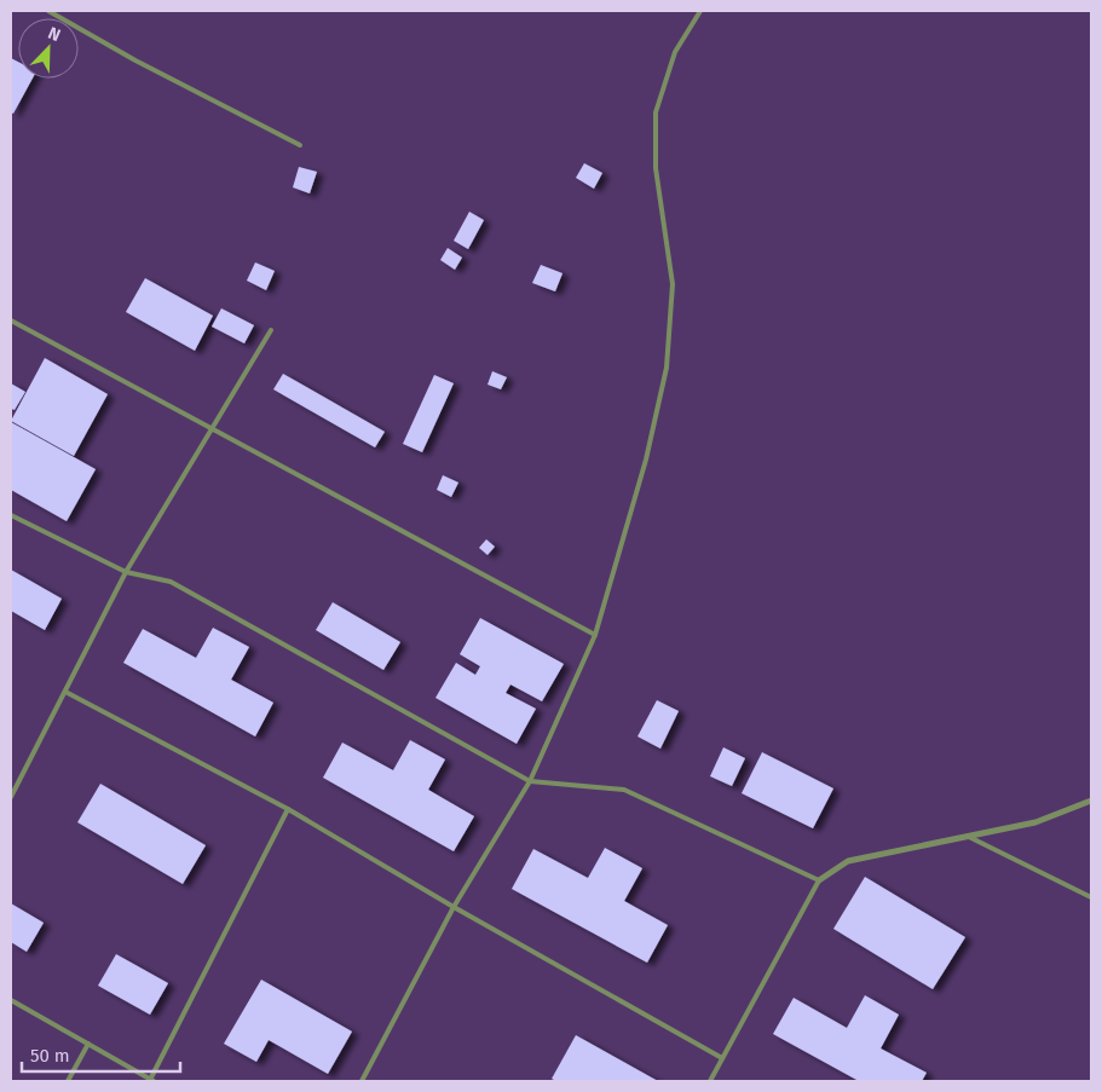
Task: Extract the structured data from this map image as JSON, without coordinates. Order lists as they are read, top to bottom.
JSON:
{
  "scale_bar": "50 m",
  "north": "top right"
}
